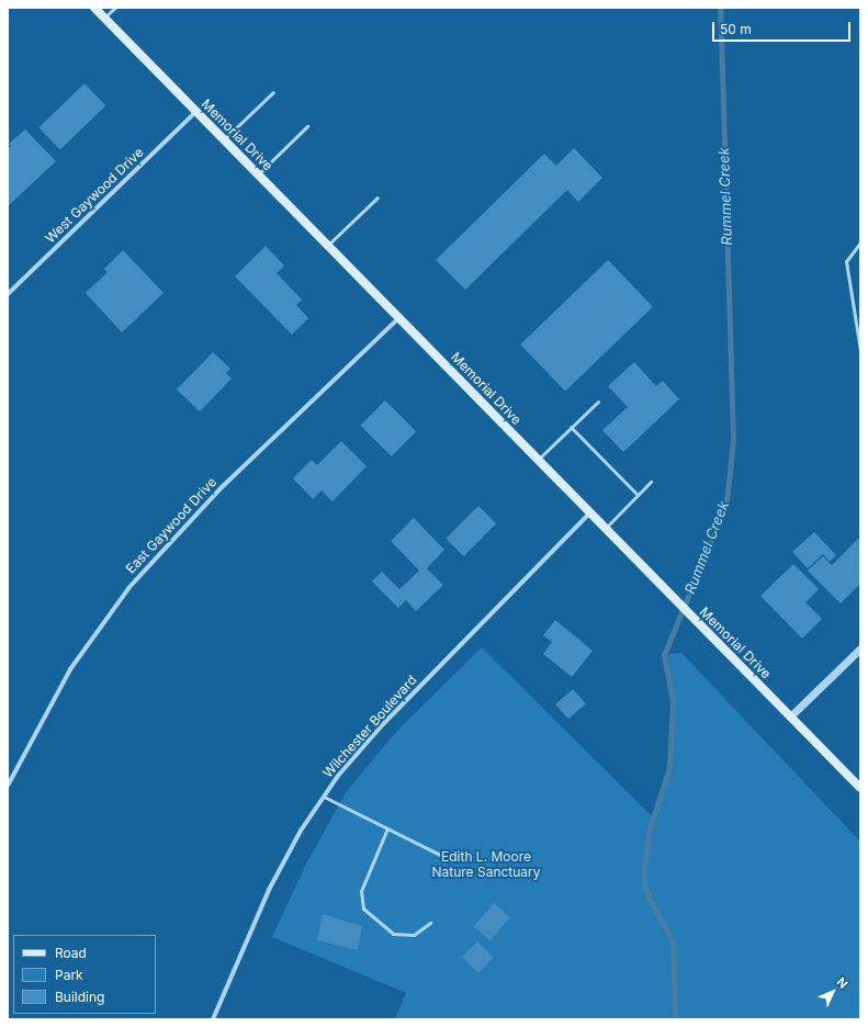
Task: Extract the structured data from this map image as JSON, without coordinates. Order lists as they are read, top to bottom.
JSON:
{
  "streets": {
    "main road": ["Memorial Drive"],
    "street": ["West Gaywood Drive", "East Gaywood Drive", "Wilchester Boulevard"]
  },
  "crossings": [
    ["Memorial Drive", "West Gaywood Drive"],
    ["Memorial Drive", "East Gaywood Drive"],
    ["Memorial Drive", "Wilchester Boulevard"]
  ],
  "water": ["Rummel Creek"],
  "parks": ["Edith L. Moore Nature Sanctuary"],
  "legend": ["Road", "Park", "Building"],
  "scale_bar": "50 m",
  "north": "top right"
}
